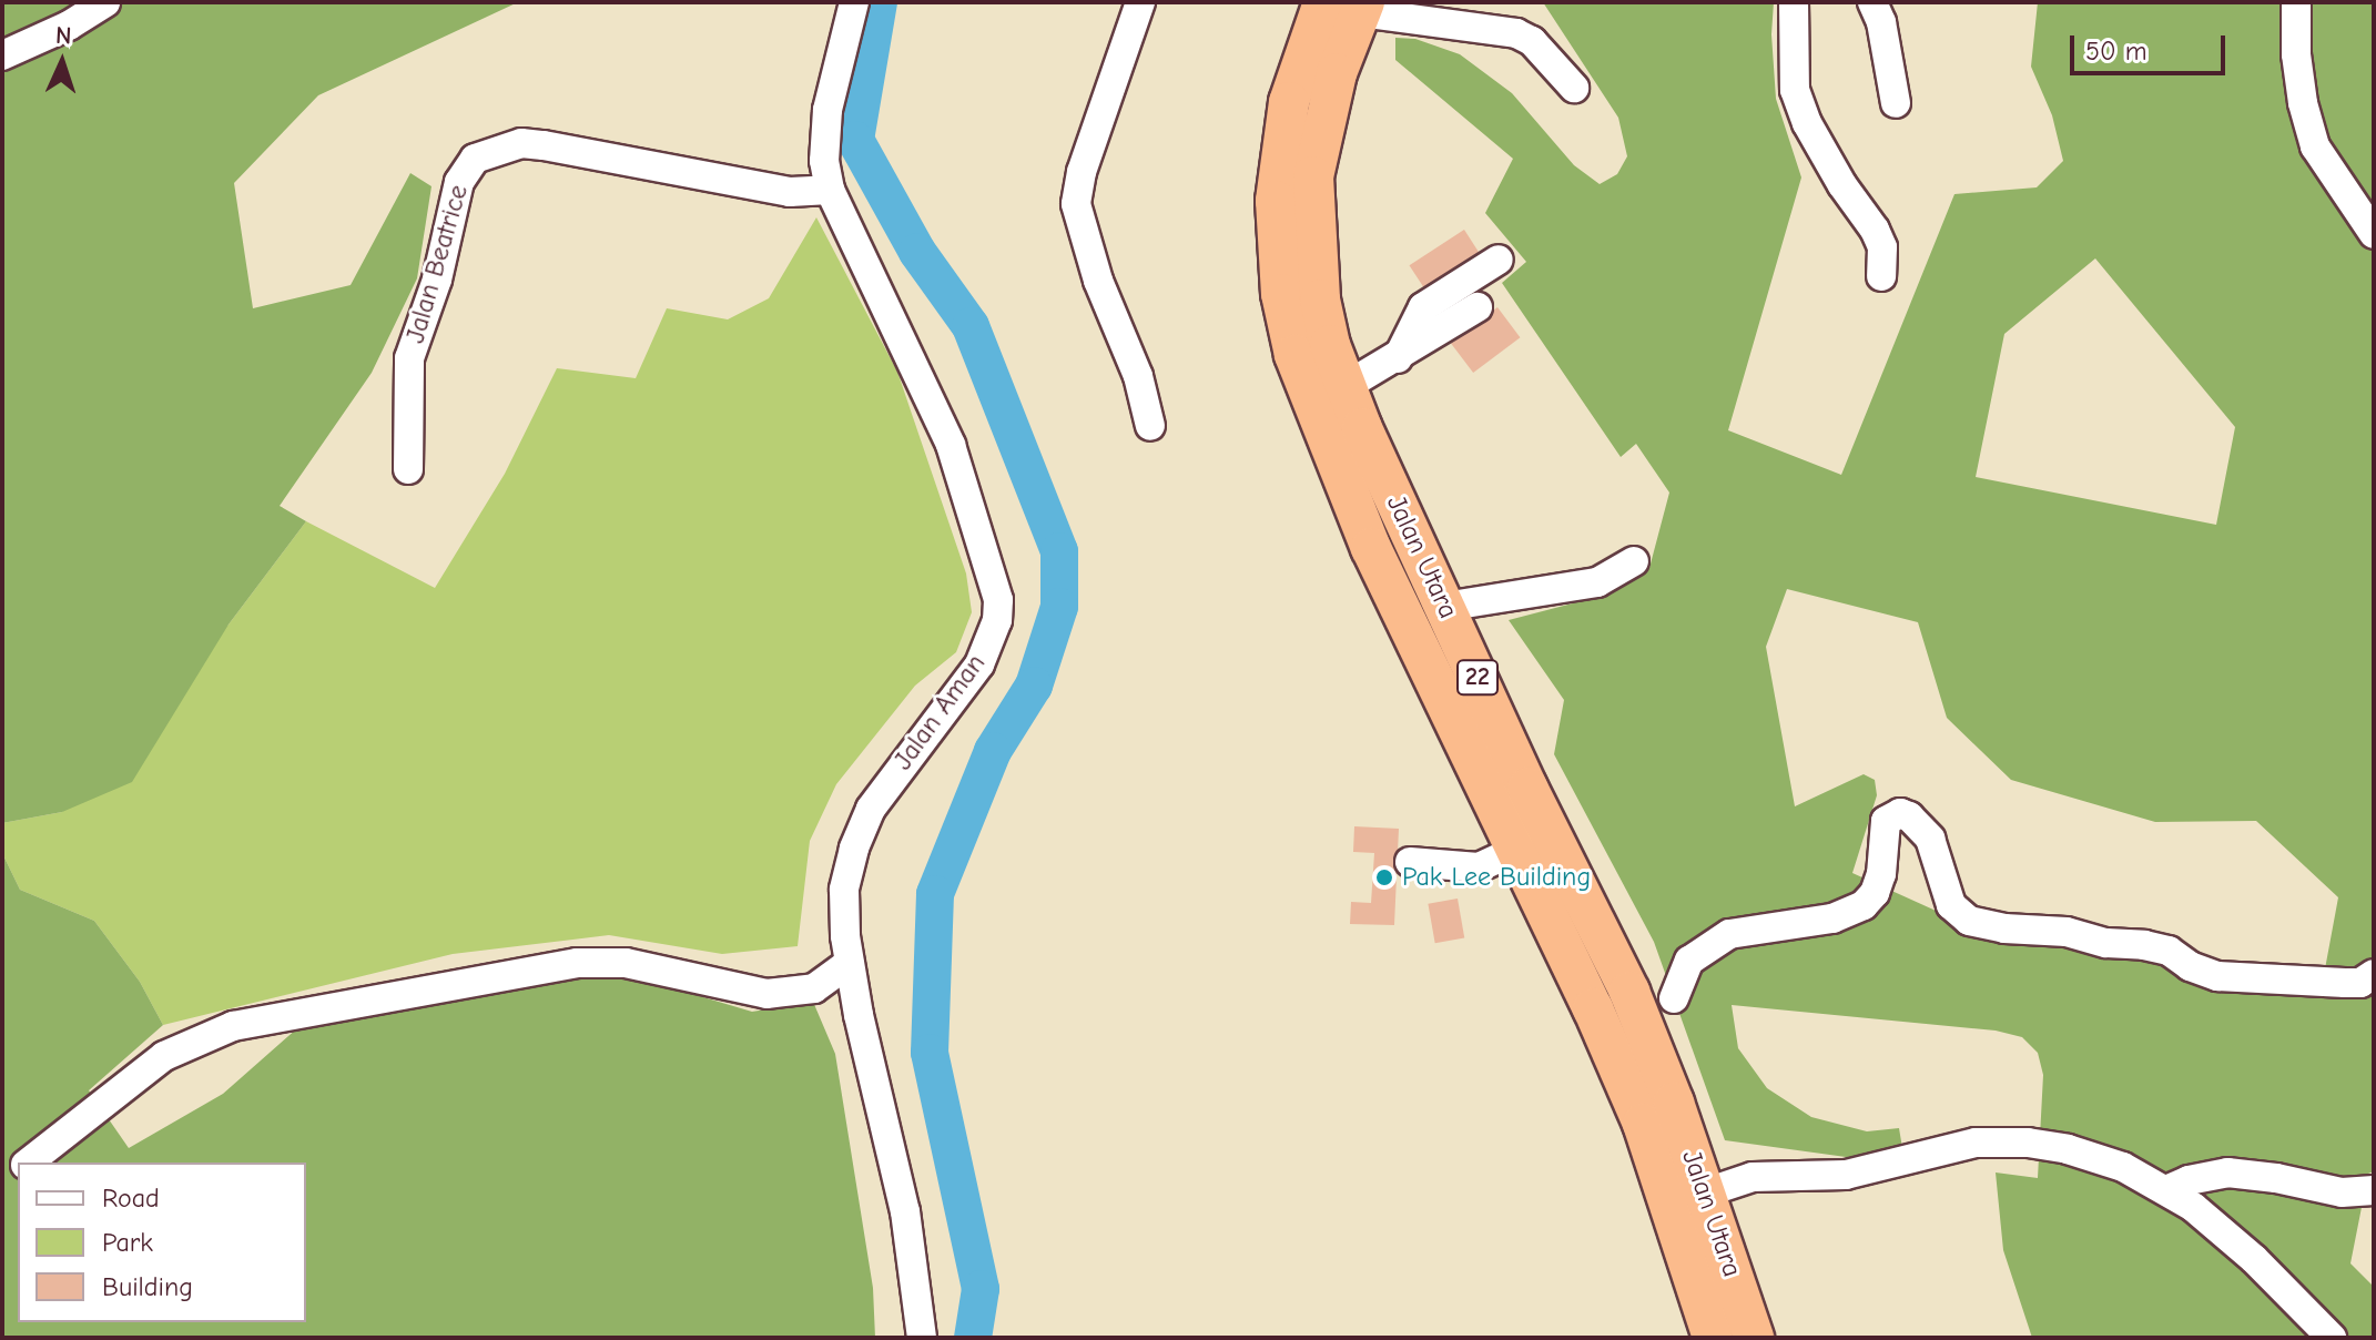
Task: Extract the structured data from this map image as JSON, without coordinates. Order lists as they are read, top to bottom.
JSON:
{
  "streets": {
    "highway": ["Jalan Utara", "22"],
    "street": ["Jalan Beatrice", "Jalan Aman"]
  },
  "crossings": [
    ["Jalan Beatrice", "Jalan Aman"]
  ],
  "places": ["Pak Lee Building"],
  "legend": ["Road", "Park", "Building"],
  "scale_bar": "50 m",
  "north": "top"
}
